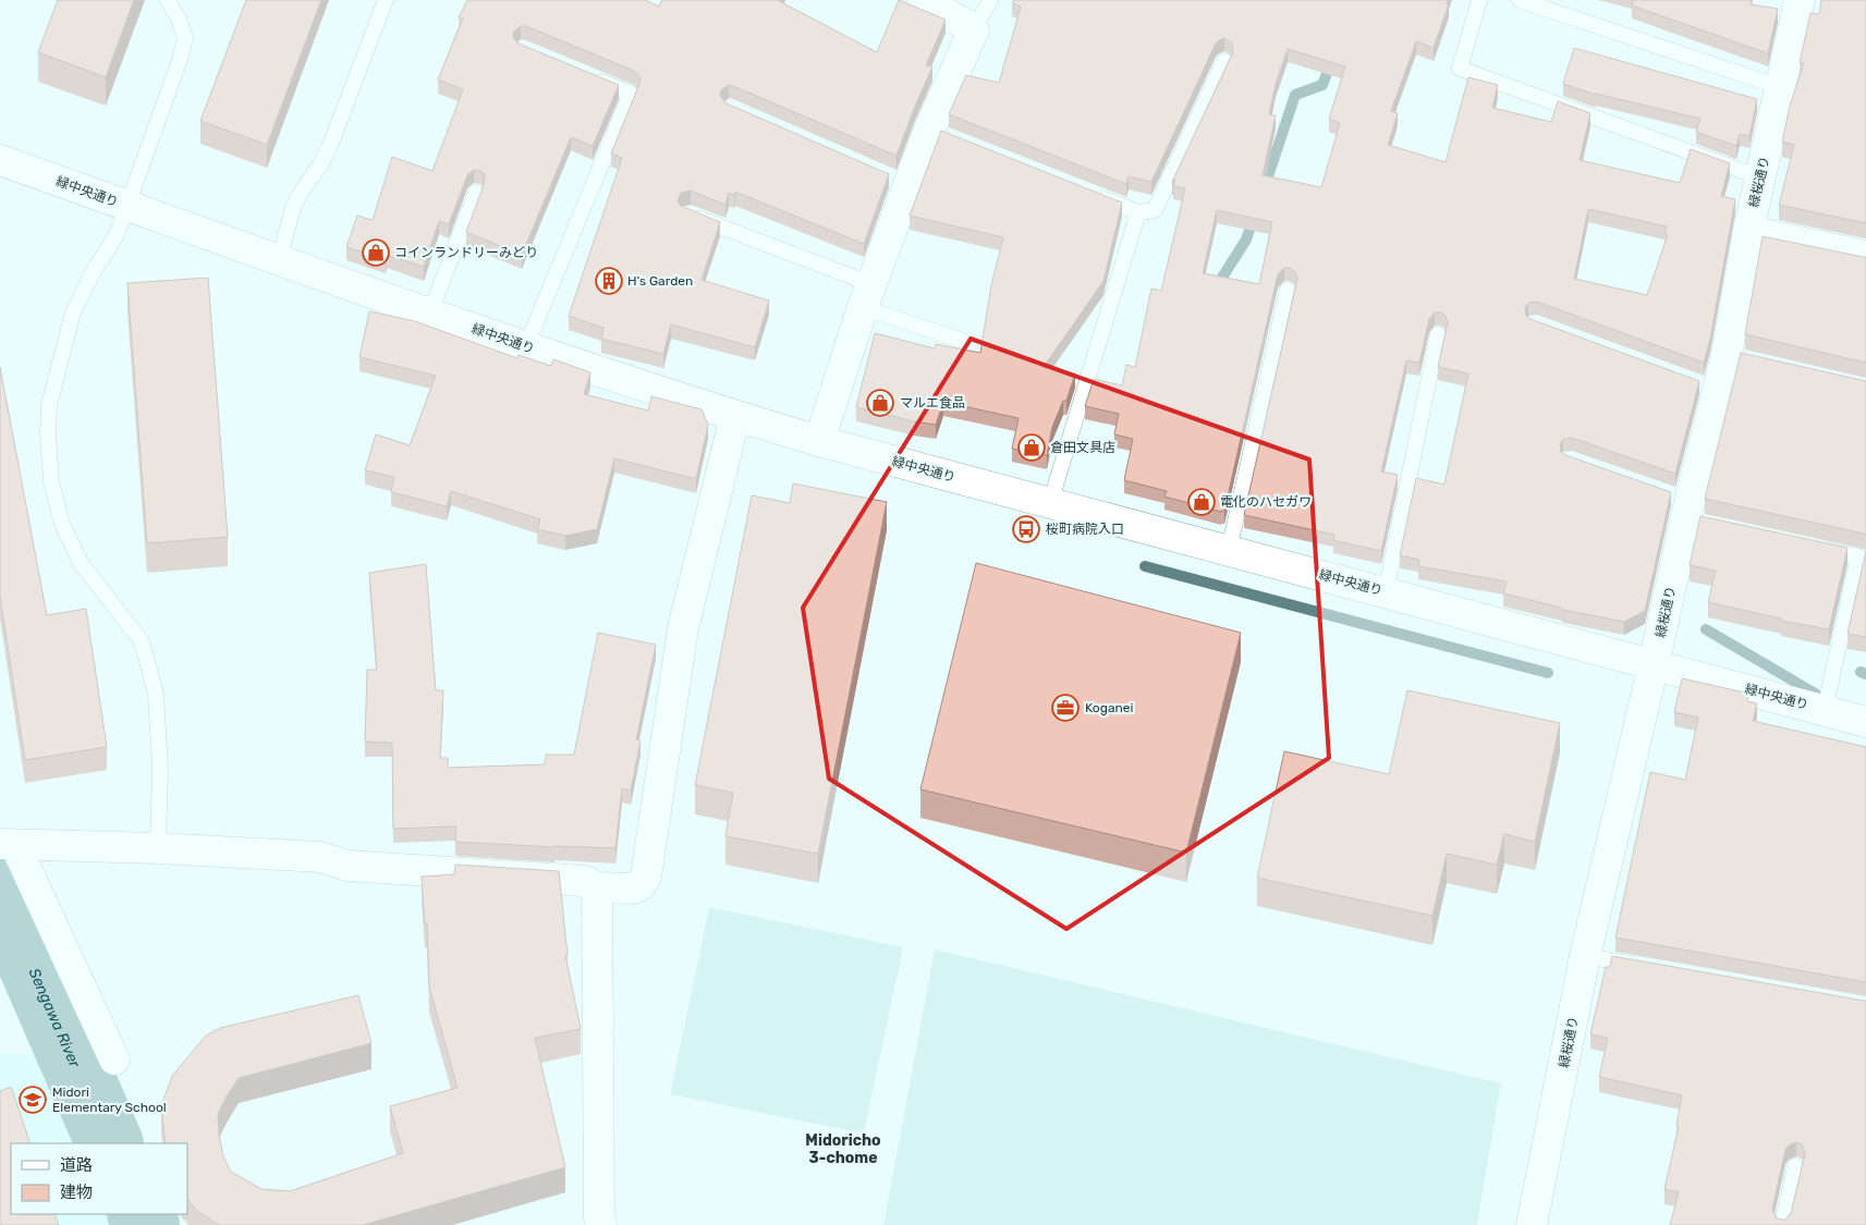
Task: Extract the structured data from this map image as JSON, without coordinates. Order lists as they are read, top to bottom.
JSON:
{
  "streets": {
    "street": ["緑桜通り", "緑中央通り"]
  },
  "crossings": [
    ["緑桜通り", "緑中央通り"]
  ],
  "districts": ["Midoricho 3-chome"],
  "water": ["Sengawa River"],
  "places": {
    "shop": [
      "コインランドリーみどり",
      "マルエ食品",
      "倉田文具店",
      "電化のハセガワ"
    ],
    "building": ["H’s Garden"],
    "bus stop": ["桜町病院入口"],
    "office": ["Koganei"],
    "school or university": ["Midori Elementary School"]
  },
  "legend": ["道路", "建物"]
}
